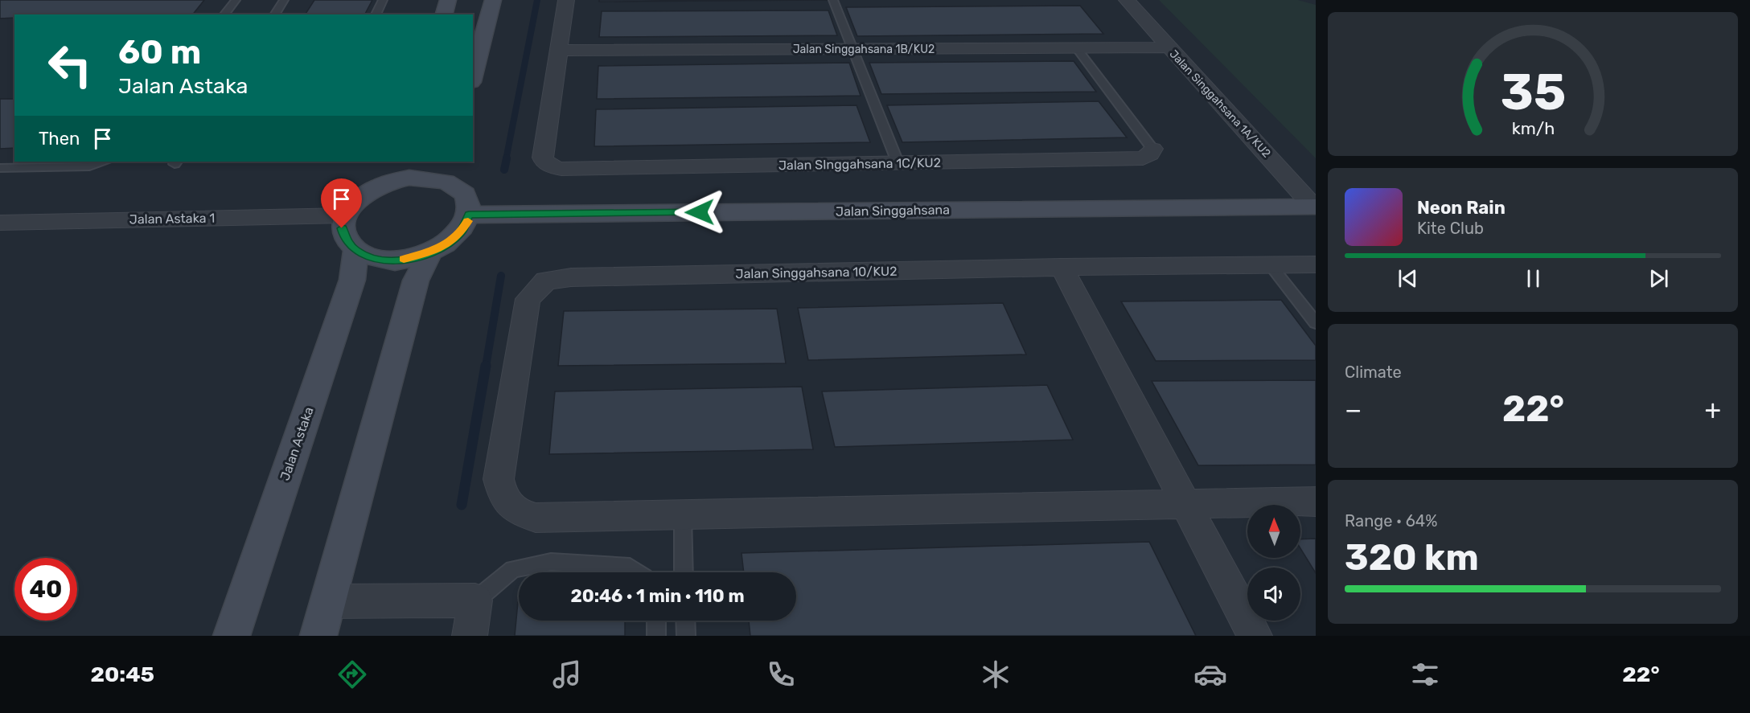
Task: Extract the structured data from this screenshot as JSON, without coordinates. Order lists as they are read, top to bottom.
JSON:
{
  "streets": {
    "street": [
      "Jalan Singgahsana 1B/KU2",
      "Jalan Singgahsana 1A/KU2",
      "Jalan SInggahsana 1C/KU2",
      "Jalan Singgahsana",
      "Jalan Astaka 1",
      "Jalan Singgahsana 10/KU2",
      "Jalan Astaka"
    ]
  },
  "crossings": [
    ["Jalan Singgahsana 1B/KU2", "Jalan Singgahsana 1A/KU2"],
    ["Jalan Singgahsana 1B/KU2", "Jalan SInggahsana 1C/KU2"],
    ["Jalan Singgahsana 1A/KU2", "Jalan Singgahsana"],
    ["Jalan Singgahsana", "Jalan Astaka 1"],
    ["Jalan Singgahsana", "Jalan Astaka"],
    ["Jalan Astaka 1", "Jalan Astaka"]
  ],
  "north": "top",
  "page": {
    "turn": ["60 m", "Jalan Astaka"],
    "then": "Then",
    "song": ["Neon Rain", "Kite Club"],
    "tile": [
      "Climate",
      ["Range · 64%", "320 km"]
    ],
    "heat": ["−", "22°", "+"],
    "limit": "40",
    "trip": "20:46 · 1 min · 110 m",
    "tabs": ["20:45", "22°"],
    "gauge": ["35", "km/h"]
  }
}
